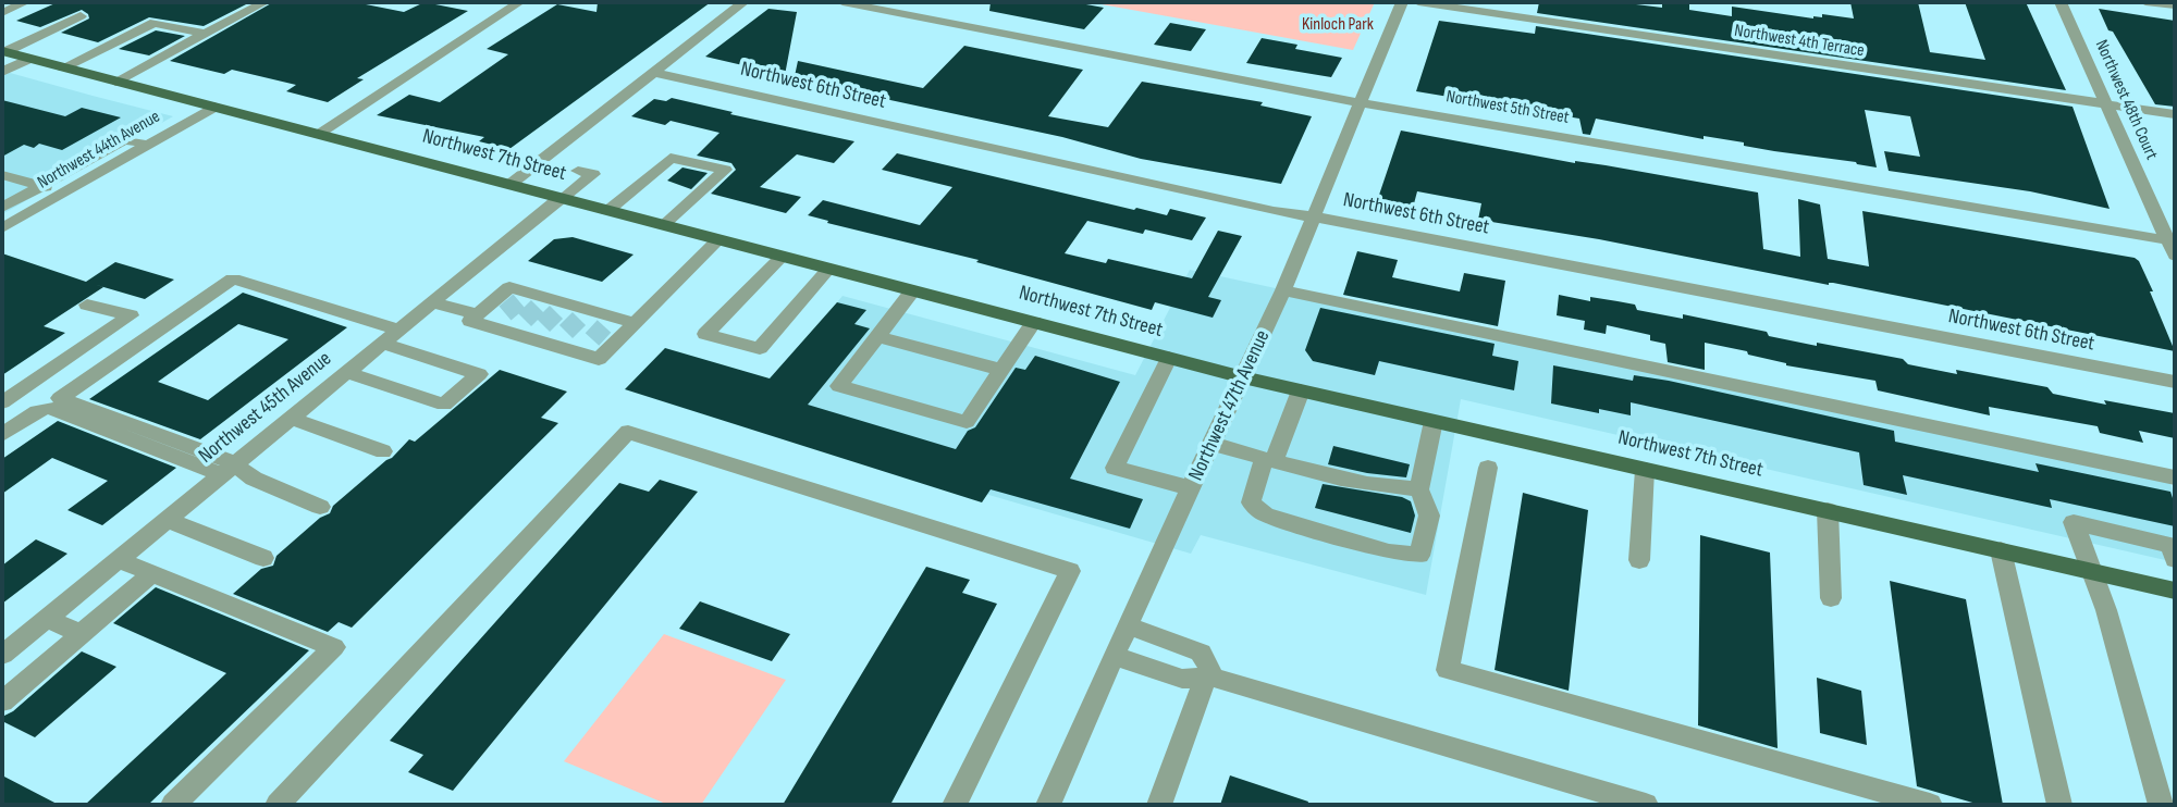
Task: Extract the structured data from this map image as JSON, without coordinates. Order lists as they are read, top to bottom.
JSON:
{
  "streets": {
    "main road": ["Northwest 7th Street"],
    "street": [
      "Northwest 4th Terrace",
      "Northwest 6th Street",
      "Northwest 48th Court",
      "Northwest 5th Street",
      "Northwest 44th Avenue",
      "Northwest 47th Avenue",
      "Northwest 45th Avenue"
    ]
  },
  "crossings": [
    ["Northwest 4th Terrace", "Northwest 48th Court"],
    ["Northwest 6th Street", "Northwest 47th Avenue"],
    ["Northwest 48th Court", "Northwest 5th Street"],
    ["Northwest 5th Street", "Northwest 47th Avenue"],
    ["Northwest 44th Avenue", "Northwest 7th Street"],
    ["Northwest 7th Street", "Northwest 47th Avenue"],
    ["Northwest 7th Street", "Northwest 45th Avenue"]
  ],
  "parks": ["Kinloch Park"]
}
